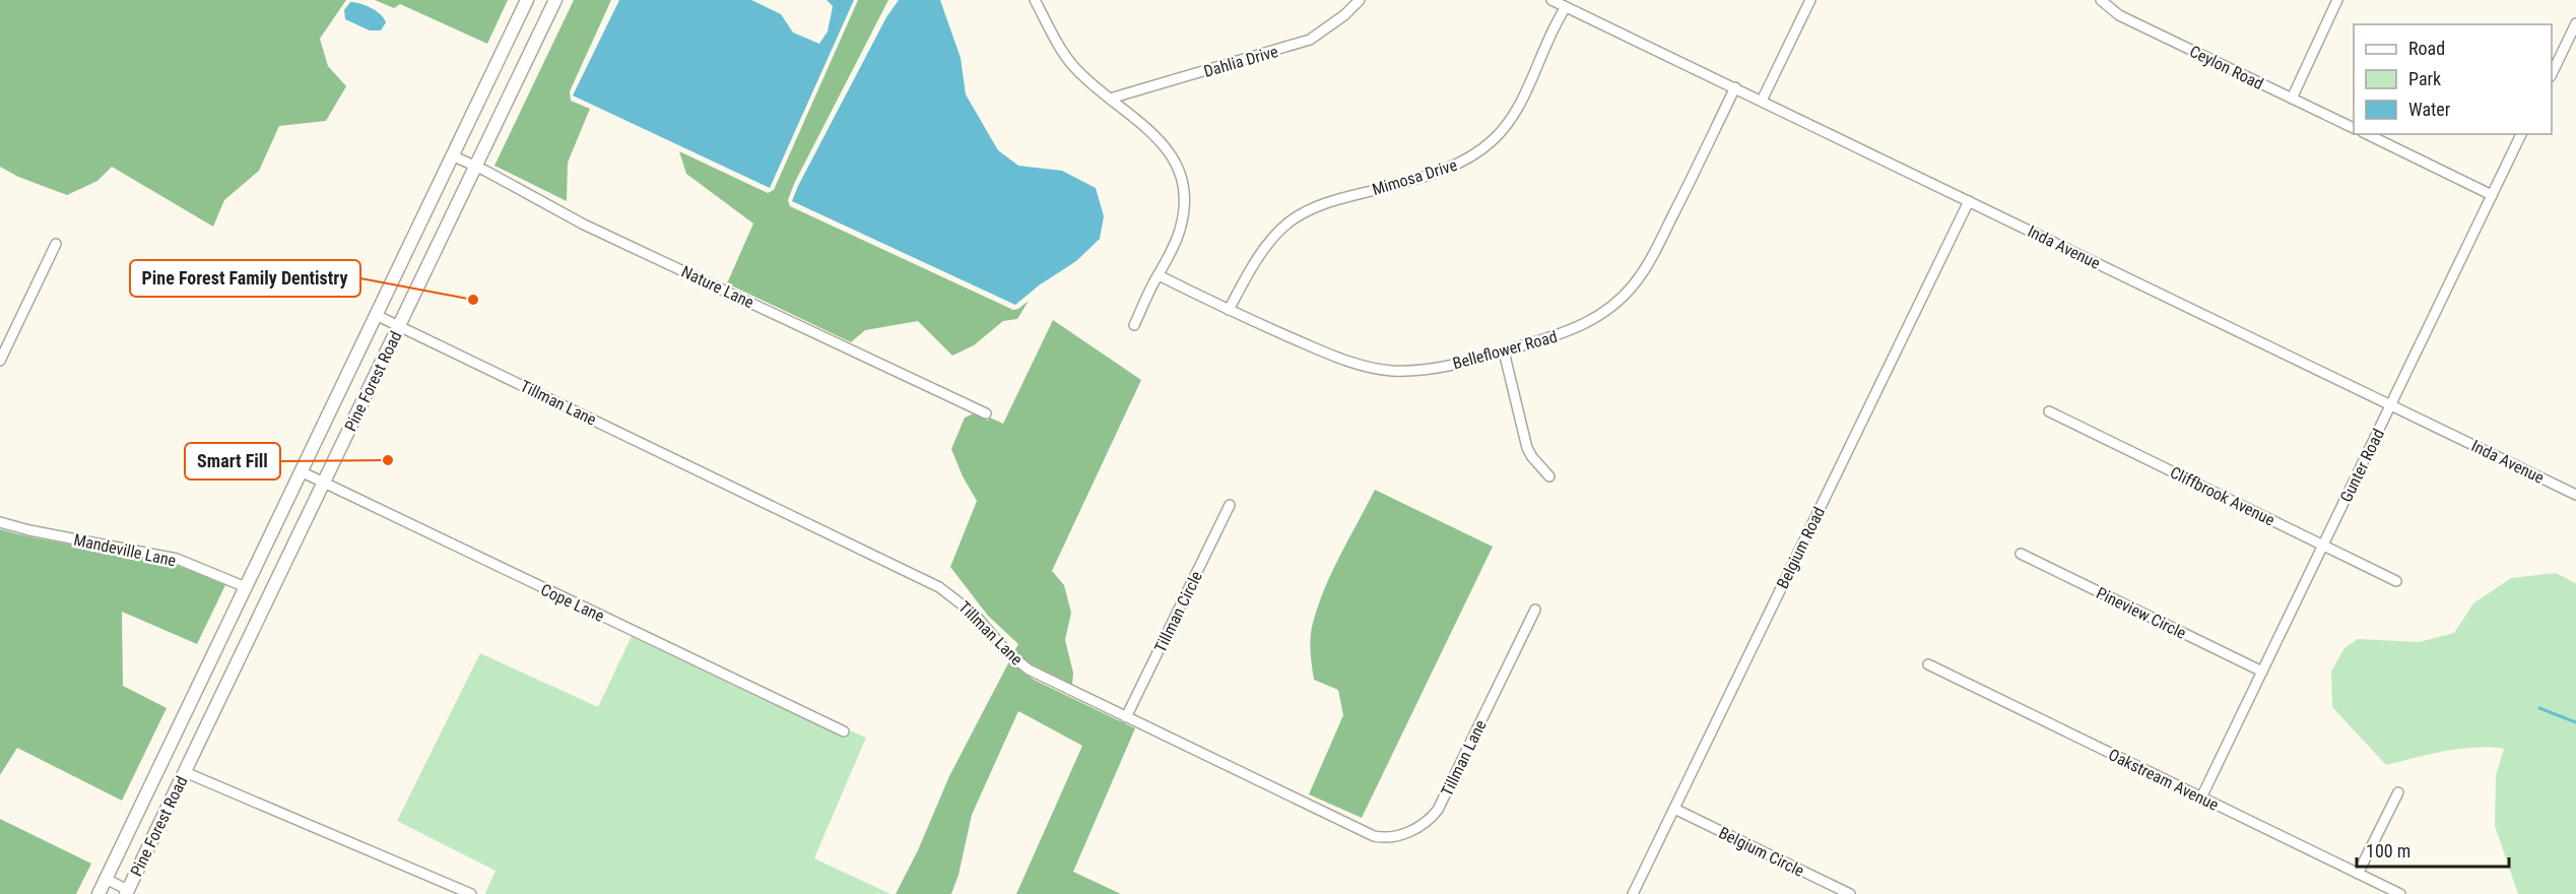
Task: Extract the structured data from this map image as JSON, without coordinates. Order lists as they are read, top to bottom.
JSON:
{
  "streets": {
    "main road": ["Pine Forest Road"],
    "street": [
      "Dahlia Drive",
      "Ceylon Road",
      "Mimosa Drive",
      "Inda Avenue",
      "Nature Lane",
      "Belleflower Road",
      "Tillman Lane",
      "Gunter Road",
      "Cliffbrook Avenue",
      "Belgium Road",
      "Mandeville Lane",
      "Cope Lane",
      "Tillman Circle",
      "Pineview Circle",
      "Oakstream Avenue",
      "Belgium Circle"
    ]
  },
  "crossings": [
    ["Mimosa Drive", "Inda Avenue"],
    ["Mimosa Drive", "Belleflower Road"],
    ["Inda Avenue", "Belleflower Road"],
    ["Inda Avenue", "Gunter Road"],
    ["Inda Avenue", "Belgium Road"],
    ["Nature Lane", "Pine Forest Road"],
    ["Pine Forest Road", "Tillman Lane"],
    ["Pine Forest Road", "Mandeville Lane"],
    ["Pine Forest Road", "Cope Lane"],
    ["Tillman Lane", "Tillman Circle"],
    ["Gunter Road", "Cliffbrook Avenue"],
    ["Gunter Road", "Pineview Circle"],
    ["Gunter Road", "Oakstream Avenue"],
    ["Belgium Road", "Belgium Circle"]
  ],
  "places": ["Pine Forest Family Dentistry", "Smart Fill"],
  "legend": ["Road", "Park", "Water"],
  "scale_bar": "100 m"
}
